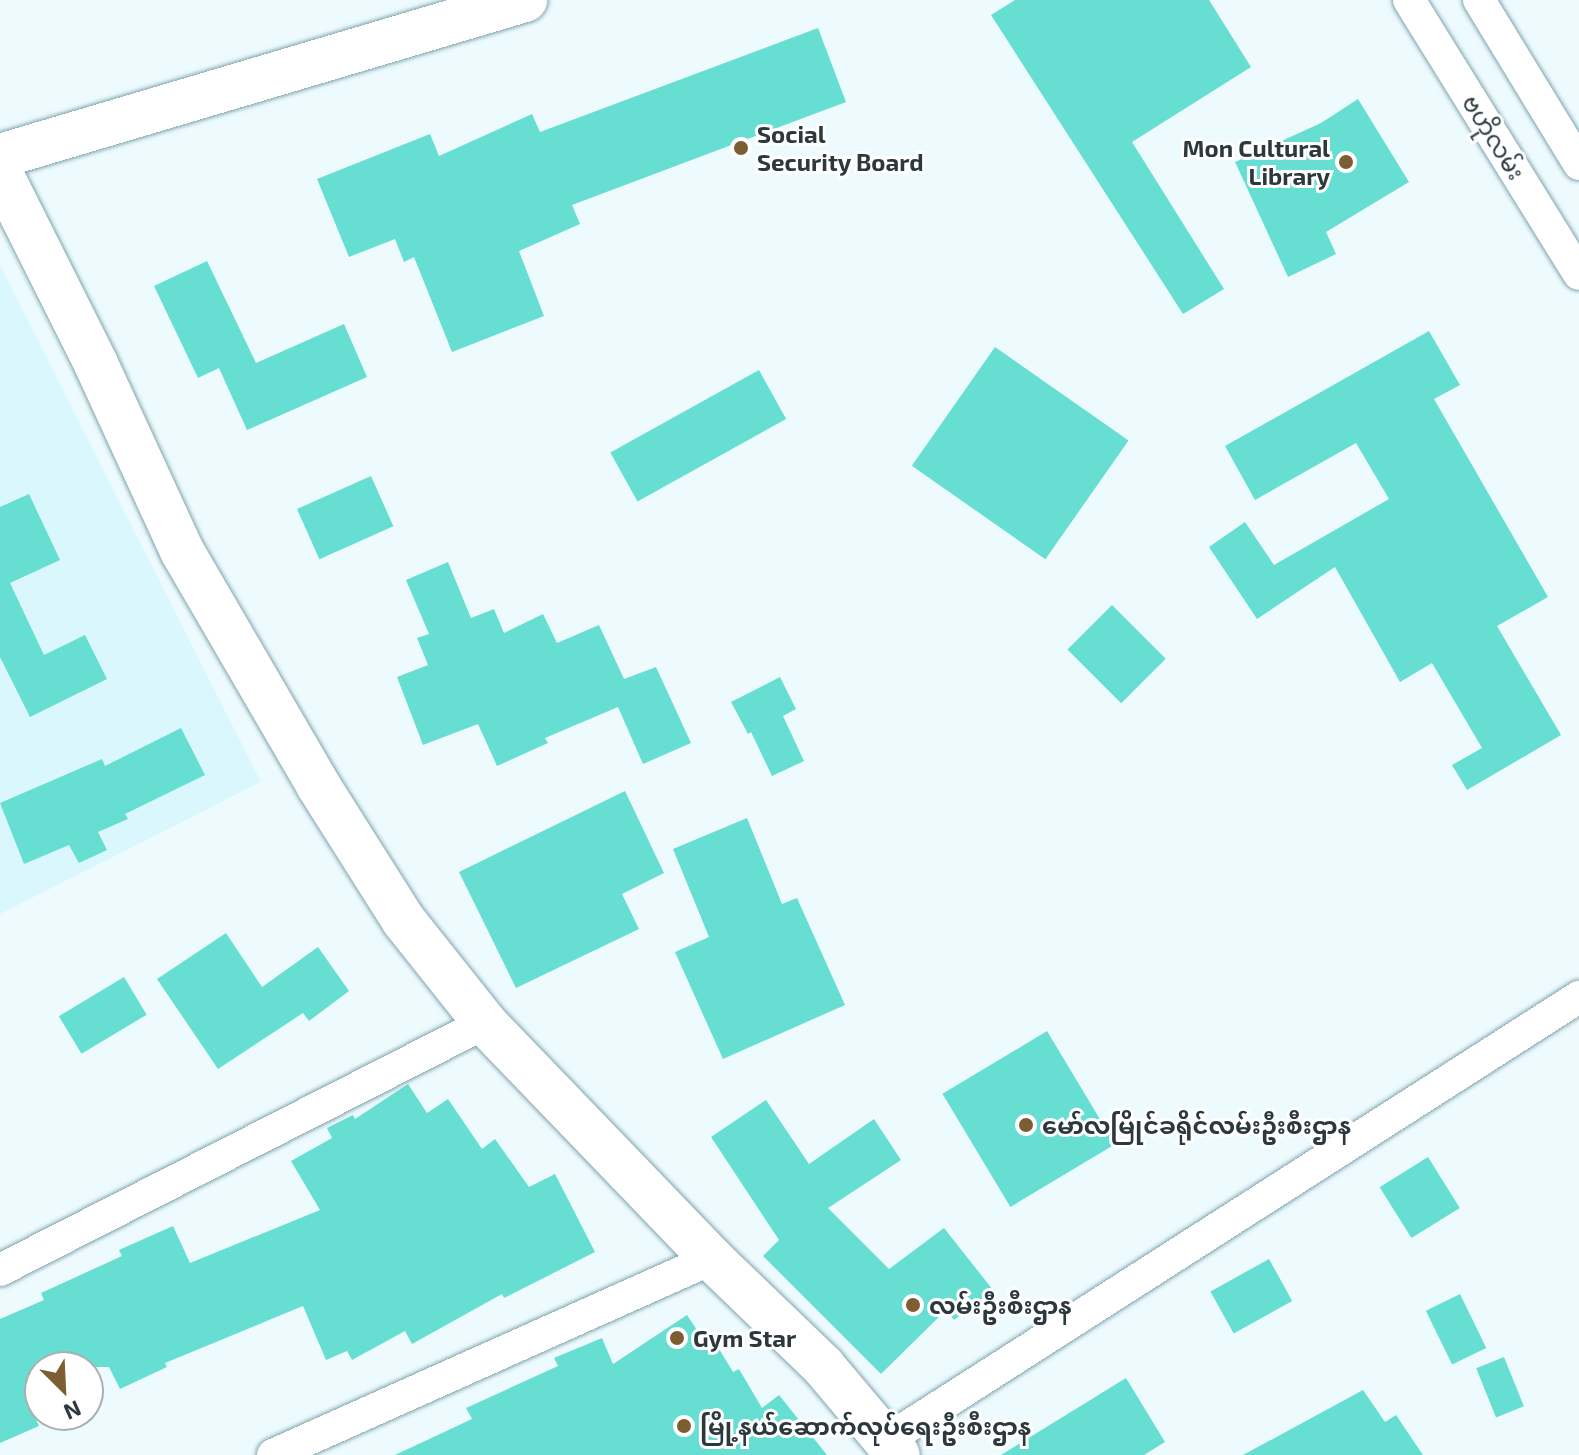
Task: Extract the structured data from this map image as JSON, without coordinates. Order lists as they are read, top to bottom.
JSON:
{
  "streets": {
    "street": ["ဗဟိုလမ်း"]
  },
  "places": [
    "Social Security Board",
    "Mon Cultural Library",
    "မော်လမြိုင်ခရိုင်လမ်းဦးစီးဌာန",
    "လမ်းဦးစီးဌာန",
    "Gym Star",
    "မြို့နယ်ဆောက်လုပ်ရေးဦးစီးဌာန"
  ],
  "north": "bottom right"
}
